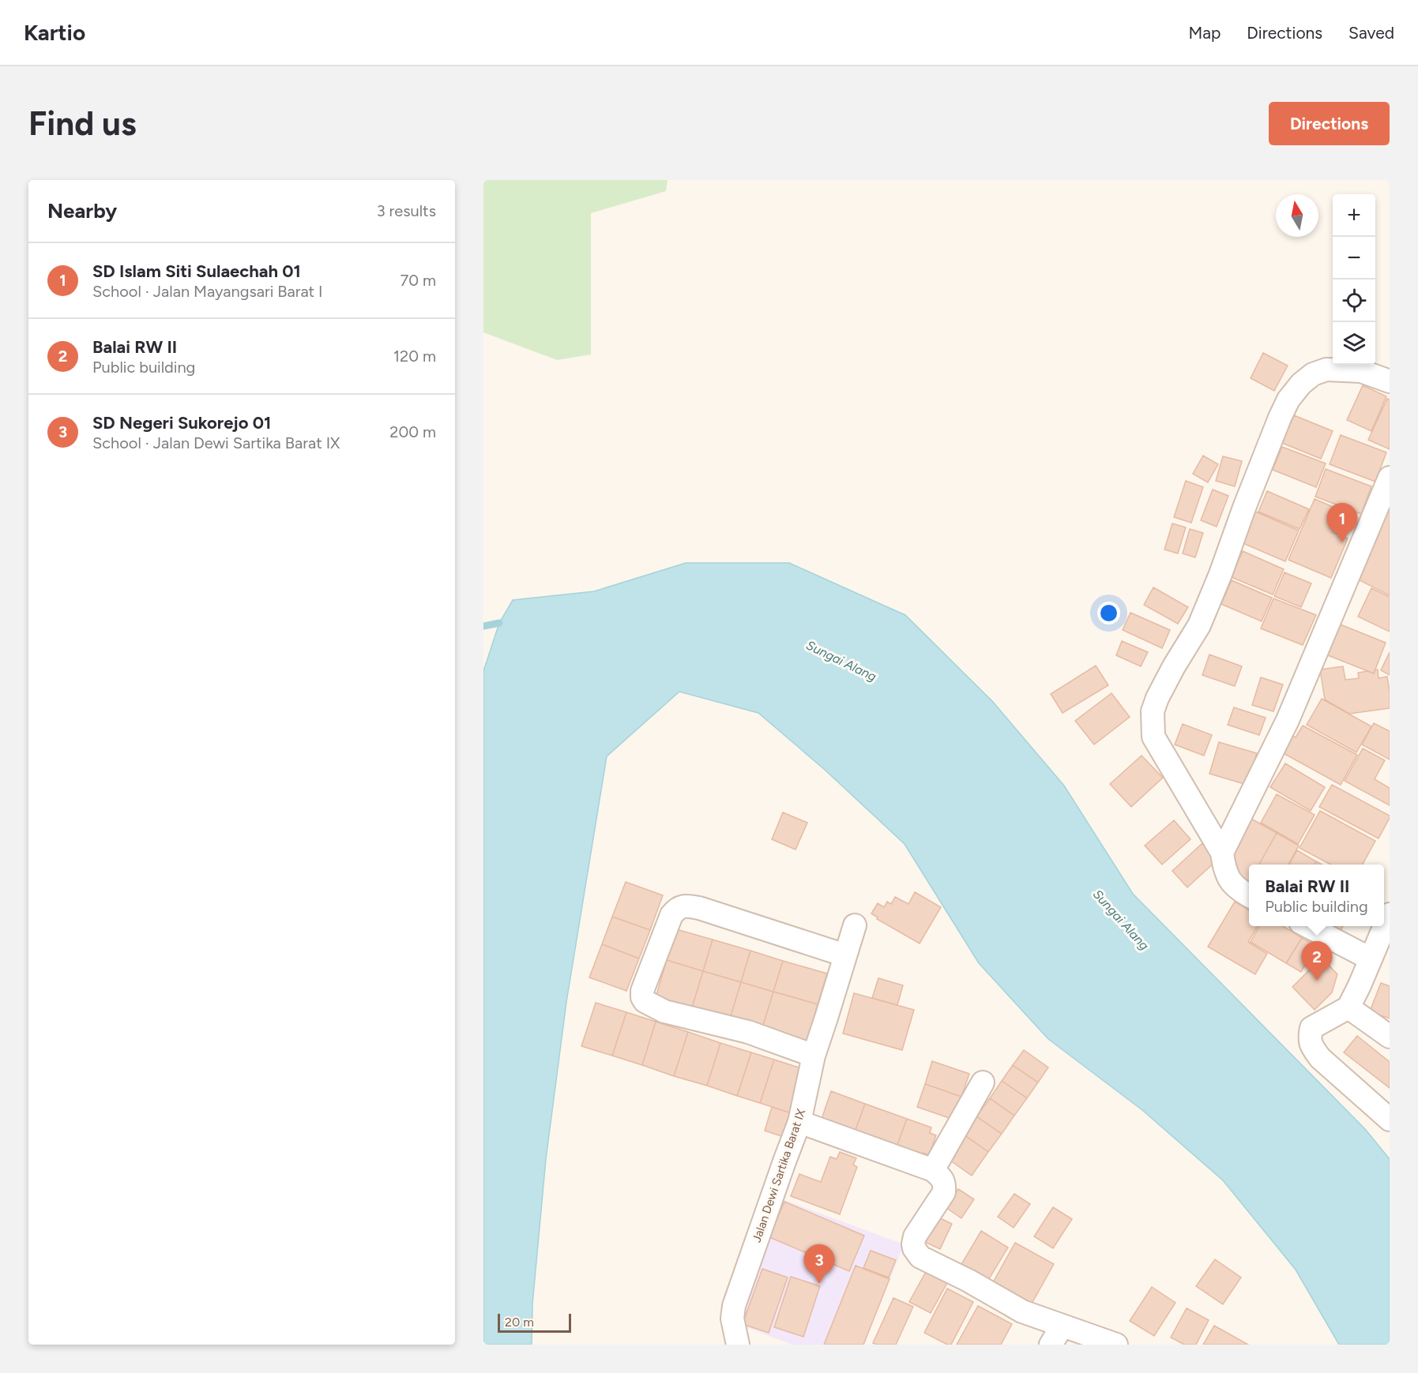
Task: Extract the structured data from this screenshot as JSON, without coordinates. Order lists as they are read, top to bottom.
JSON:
{
  "streets": {
    "street": ["Jalan Dewi Sartika Barat IX"]
  },
  "water": ["Sungai Alang"],
  "scale_bar": "20 m",
  "north": "top",
  "page": {
    "header": "Kartio",
    "nav": ["Map", "Directions", "Saved"],
    "buttons": "Directions",
    "title": "Find us",
    "heading": ["Nearby", "3 results"],
    "map_buttons": ["+", "−"],
    "list": [
      {
        "mark": "1",
        "name": "SD Islam Siti Sulaechah 01",
        "note": "School · Jalan Mayangsari Barat I",
        "value": "70 m"
      },
      {
        "mark": "2",
        "name": "Balai RW II",
        "note": "Public building",
        "value": "120 m"
      },
      {
        "mark": "3",
        "name": "SD Negeri Sukorejo 01",
        "note": "School · Jalan Dewi Sartika Barat IX",
        "value": "200 m"
      }
    ],
    "pins": ["1", "2", "3"],
    "popup": ["Balai RW II", "Public building"],
    "scale": "20 m"
  }
}
